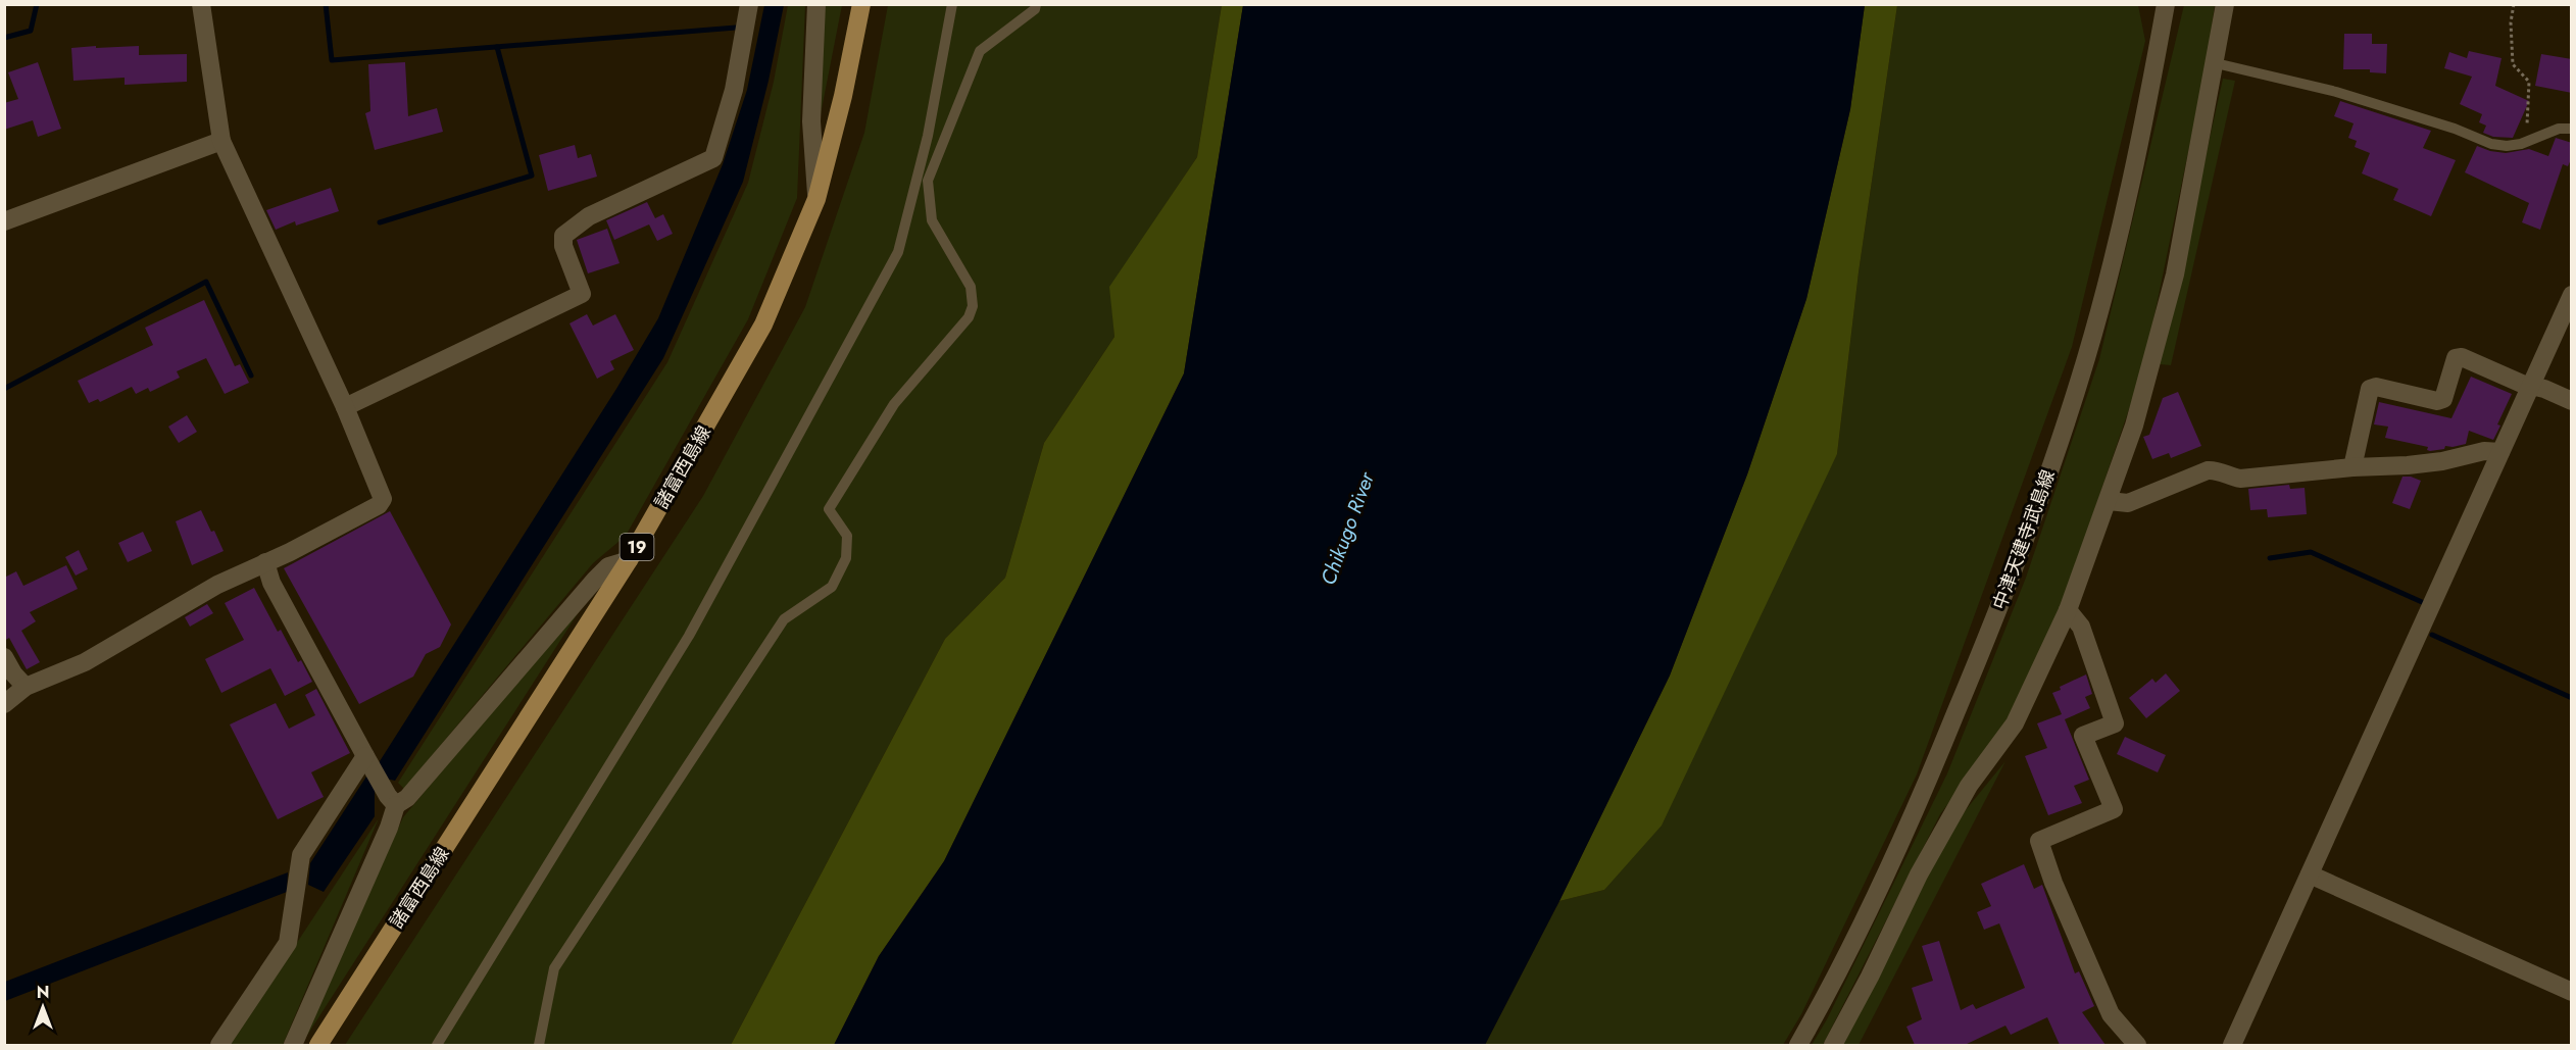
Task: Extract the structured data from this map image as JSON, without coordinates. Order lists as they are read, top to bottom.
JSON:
{
  "streets": {
    "main road": ["諸富西島線", "19"],
    "street": ["中津天建寺武島線"]
  },
  "water": ["Chikugo River"],
  "north": "top"
}
